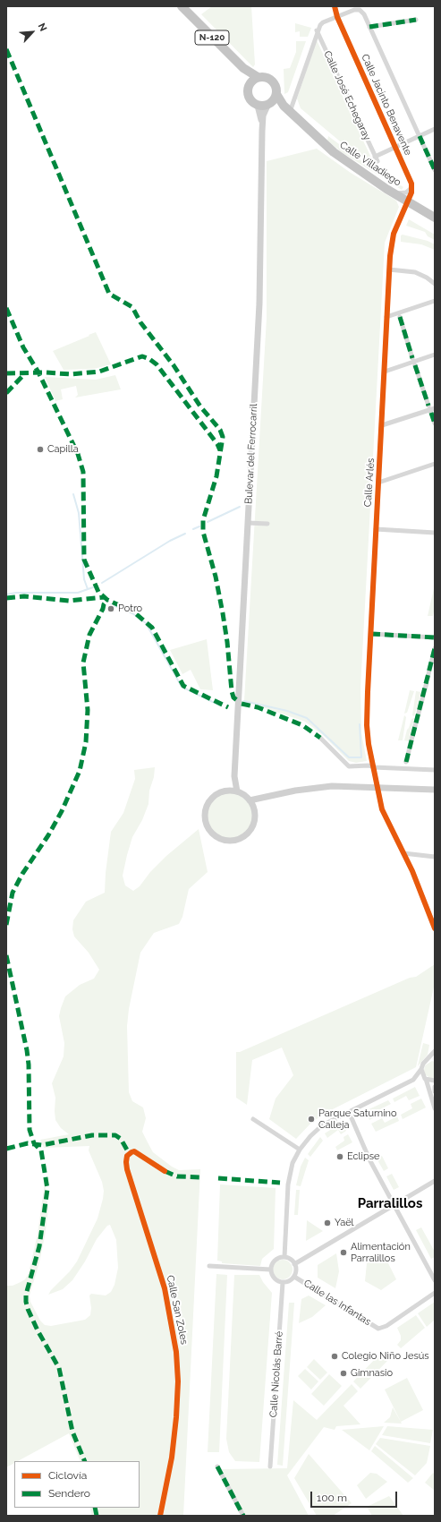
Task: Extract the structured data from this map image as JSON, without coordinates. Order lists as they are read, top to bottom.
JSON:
{
  "streets": {
    "highway": ["N-120", "Calle Villadiego"],
    "main road": ["Bulevar del Ferrocarril"],
    "street": [
      "Calle José Echegaray",
      "Calle Jacinto Benavente",
      "Calle Arlés",
      "Calle las Infantas",
      "Calle San Zoles",
      "Calle Nicolás Barré"
    ]
  },
  "crossings": [
    ["N-120", "Calle Villadiego"],
    ["N-120", "Bulevar del Ferrocarril"],
    ["Calle Villadiego", "Bulevar del Ferrocarril"],
    ["Calle Villadiego", "Calle Arlés"],
    ["Calle las Infantas", "Calle Nicolás Barré"]
  ],
  "districts": ["Parralillos"],
  "places": [
    "Capilla",
    "Potro",
    "Parque Saturnino Calleja",
    "Eclipse",
    "Yaël",
    "Alimentación Parralillos",
    "Colegio Niño Jesús",
    "Gimnasio"
  ],
  "legend": ["Ciclovía", "Sendero"],
  "scale_bar": "100 m",
  "north": "top right"
}
